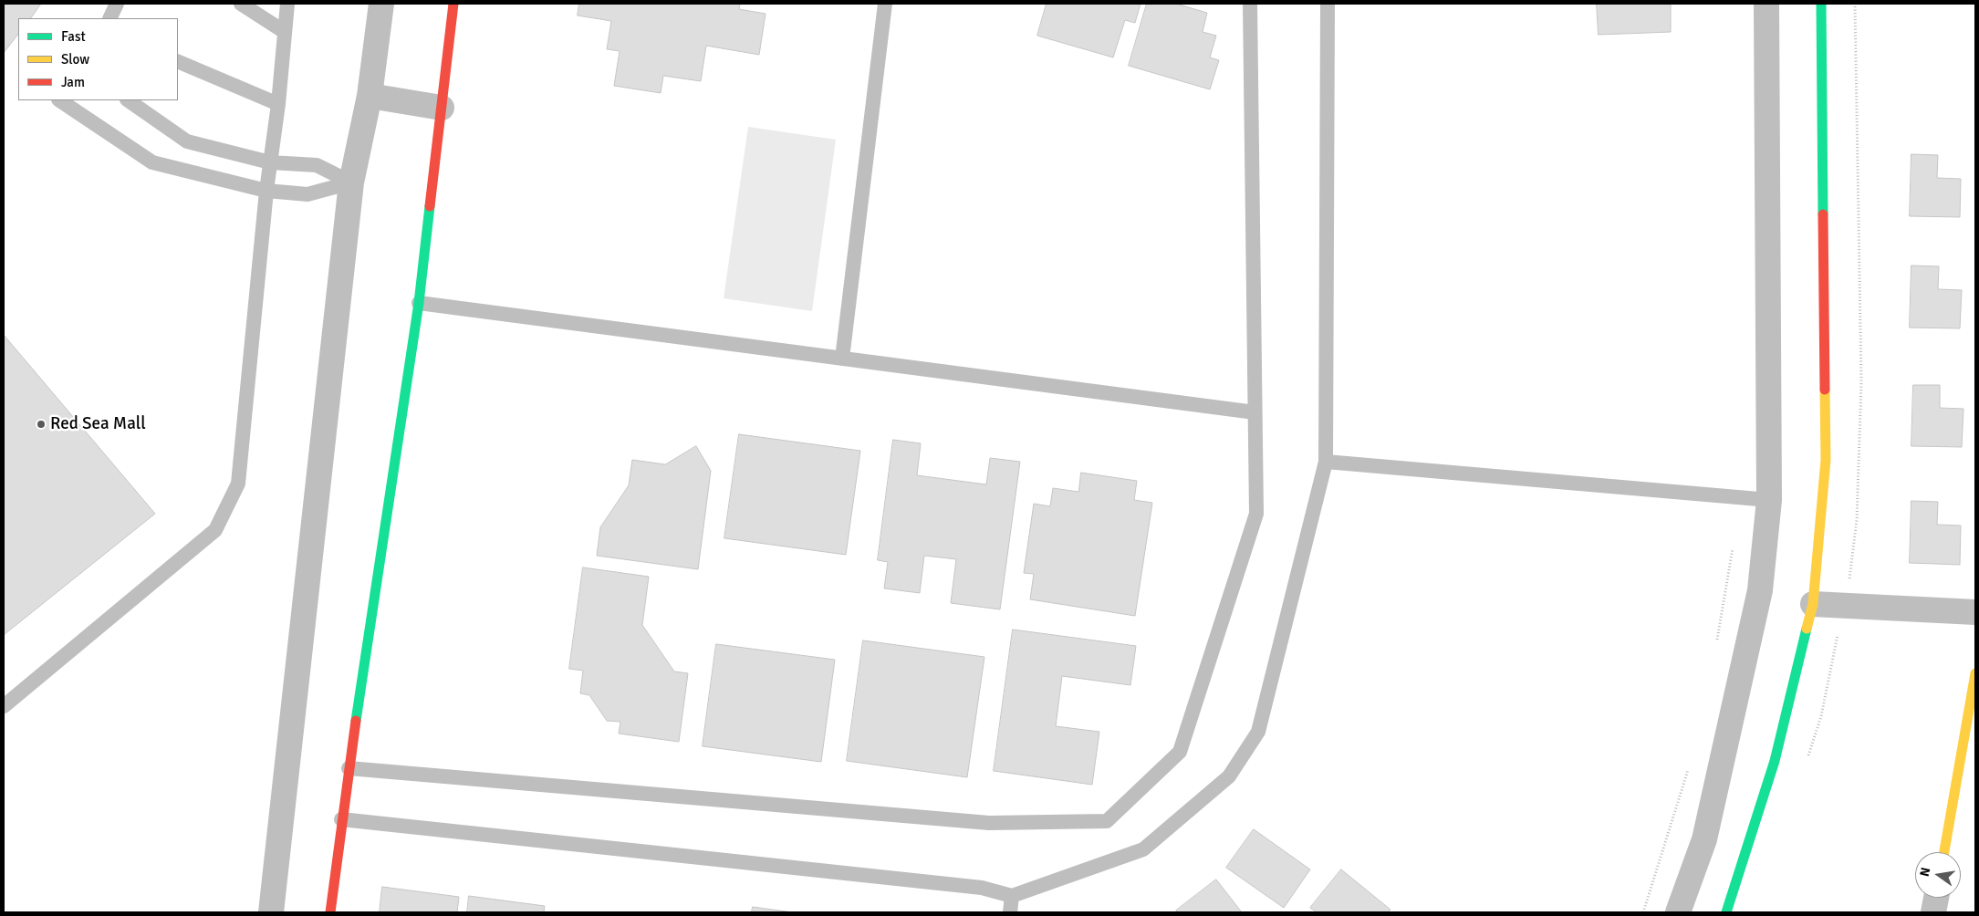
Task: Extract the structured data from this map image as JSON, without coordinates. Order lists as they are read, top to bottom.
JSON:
{
  "places": ["Red Sea Mall"],
  "legend": ["Fast", "Slow", "Jam"],
  "north": "left"
}
